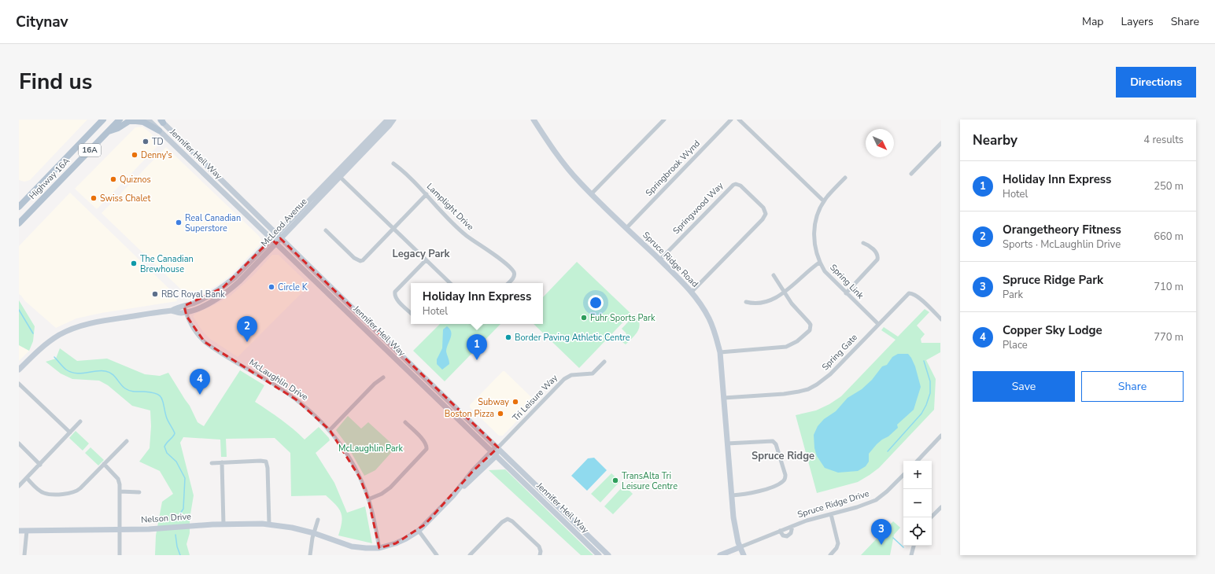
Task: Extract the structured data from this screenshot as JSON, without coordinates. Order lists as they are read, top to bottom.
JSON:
{
  "streets": {
    "main road": ["16A", "Highway 16A"],
    "street": [
      "Jennifer Heil Way",
      "Springbrook Wynd",
      "Lamplight Drive",
      "Springwood Way",
      "McLeod Avenue",
      "Spruce Ridge Road",
      "Spring Link",
      "Spring Gate",
      "McLaughlin Drive",
      "Tri Leisure Way",
      "Spruce Ridge Drive",
      "Nelson Drive"
    ]
  },
  "crossings": [
    ["Jennifer Heil Way", "McLeod Avenue"],
    ["Jennifer Heil Way", "Tri Leisure Way"],
    ["Jennifer Heil Way", "Nelson Drive"],
    ["Springbrook Wynd", "Spruce Ridge Road"],
    ["Springwood Way", "Spruce Ridge Road"],
    ["McLeod Avenue", "McLaughlin Drive"],
    ["Spruce Ridge Road", "Spring Gate"],
    ["Spruce Ridge Road", "Spruce Ridge Drive"],
    ["Spring Link", "Spring Gate"],
    ["McLaughlin Drive", "Nelson Drive"],
    ["Tri Leisure Way", "Nelson Drive"]
  ],
  "districts": ["Legacy Park", "Spruce Ridge"],
  "parks": ["McLaughlin Park"],
  "places": [
    "TD",
    "Denny's",
    "Quiznos",
    "Swiss Chalet",
    "Real Canadian Superstore",
    "The Canadian Brewhouse",
    "Circle K",
    "RBC Royal Bank",
    "Fuhr Sports Park",
    "Border Paving Athletic Centre",
    "Subway",
    "Boston Pizza",
    "TransAlta Tri Leisure Centre"
  ],
  "north": "bottom right",
  "page": {
    "header": "Citynav",
    "nav": ["Map", "Layers", "Share"],
    "title": "Find us",
    "buttons": [
      "Directions",
      ["Save", "Share"]
    ],
    "heading": ["Nearby", "4 results"],
    "list": [
      {
        "mark": "1",
        "name": "Holiday Inn Express",
        "note": "Hotel",
        "value": "250 m"
      },
      {
        "mark": "2",
        "name": "Orangetheory Fitness",
        "note": "Sports · McLaughlin Drive",
        "value": "660 m"
      },
      {
        "mark": "3",
        "name": "Spruce Ridge Park",
        "note": "Park",
        "value": "710 m"
      },
      {
        "mark": "4",
        "name": "Copper Sky Lodge",
        "note": "Place",
        "value": "770 m"
      }
    ],
    "popup": ["Holiday Inn Express", "Hotel"],
    "pins": [
      "2",
      "1",
      "4",
      "3"
    ],
    "map_buttons": ["+", "−"]
  }
}
